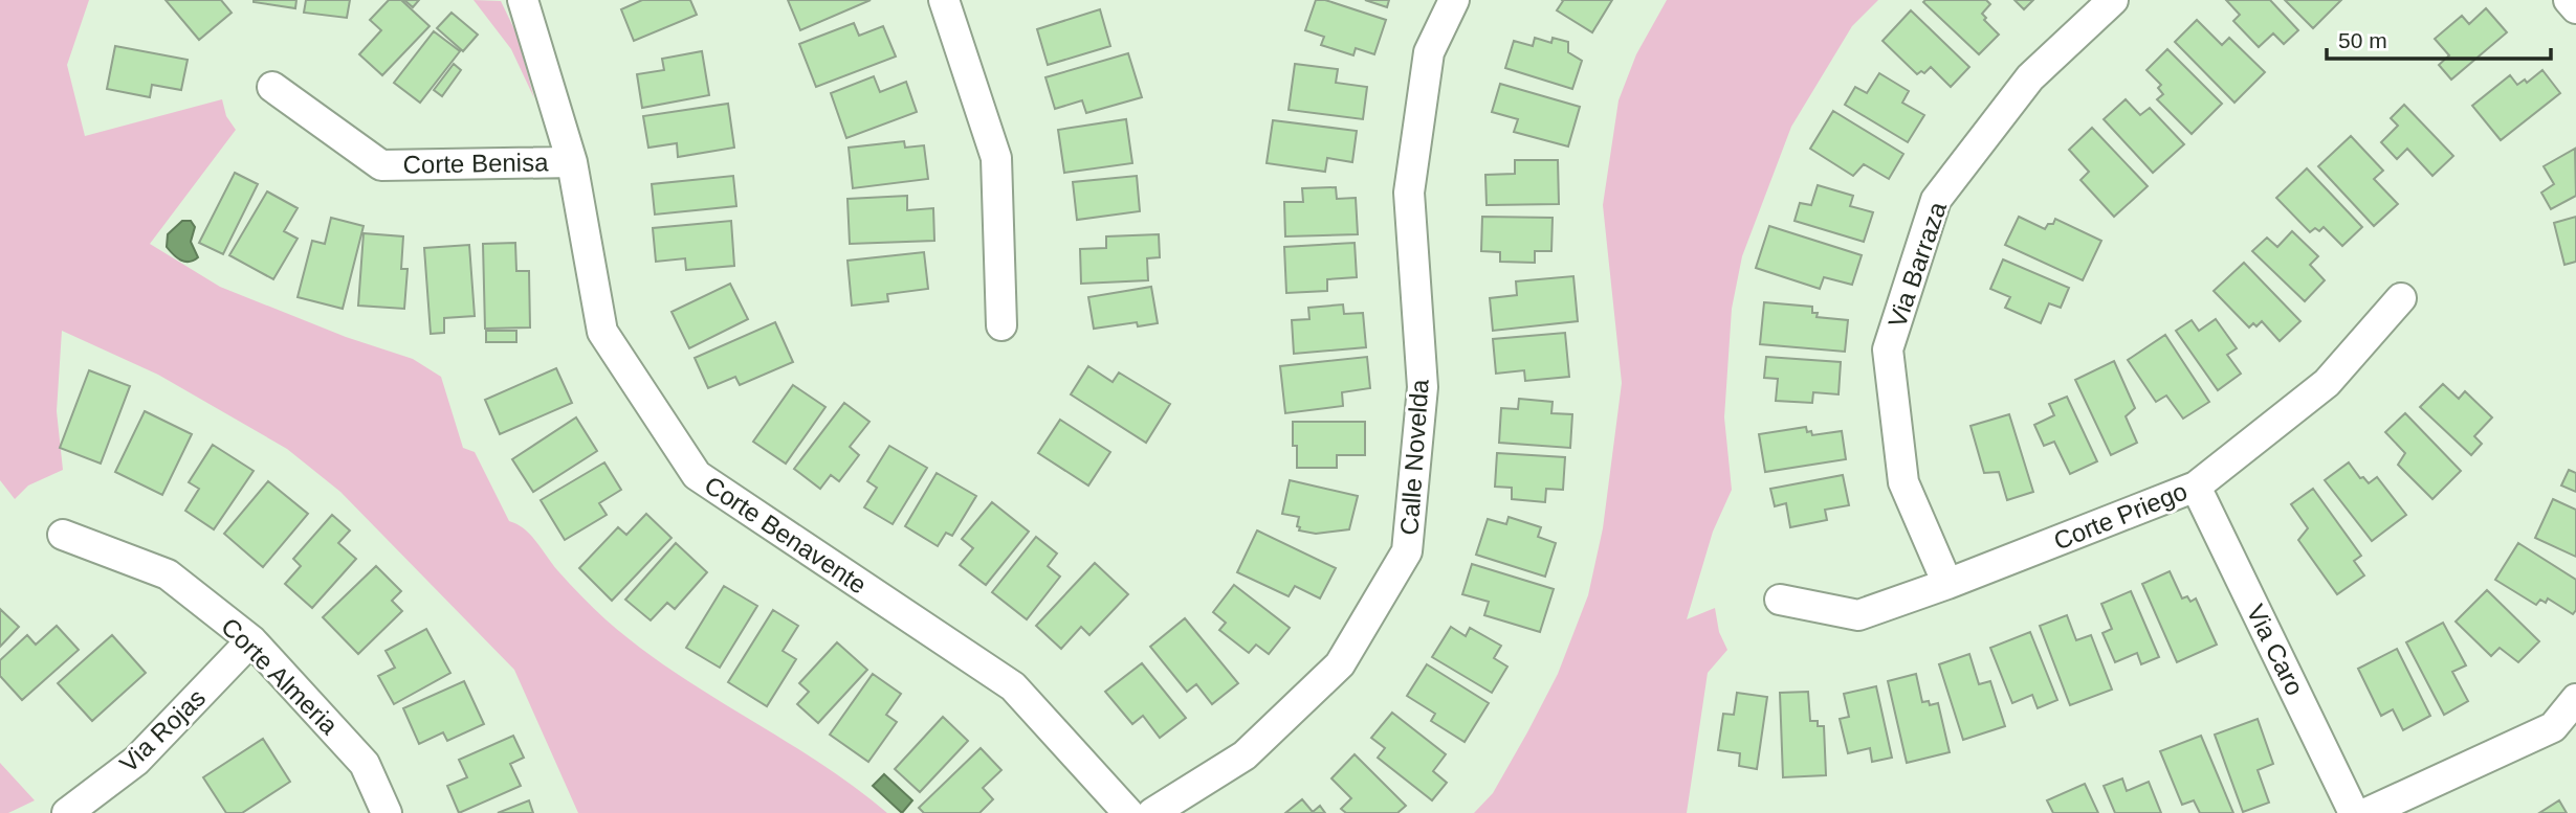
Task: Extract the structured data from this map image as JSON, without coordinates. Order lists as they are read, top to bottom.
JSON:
{
  "streets": {
    "street": [
      "Corte Benisa",
      "Via Barraza",
      "Calle Novelda",
      "Corte Priego",
      "Corte Benavente",
      "Via Caro",
      "Corte Almeria",
      "Via Rojas"
    ]
  },
  "crossings": [
    ["Corte Benisa", "Corte Benavente"],
    ["Via Barraza", "Corte Priego"],
    ["Corte Priego", "Via Caro"],
    ["Corte Almeria", "Via Rojas"]
  ],
  "scale_bar": "50 m"
}
